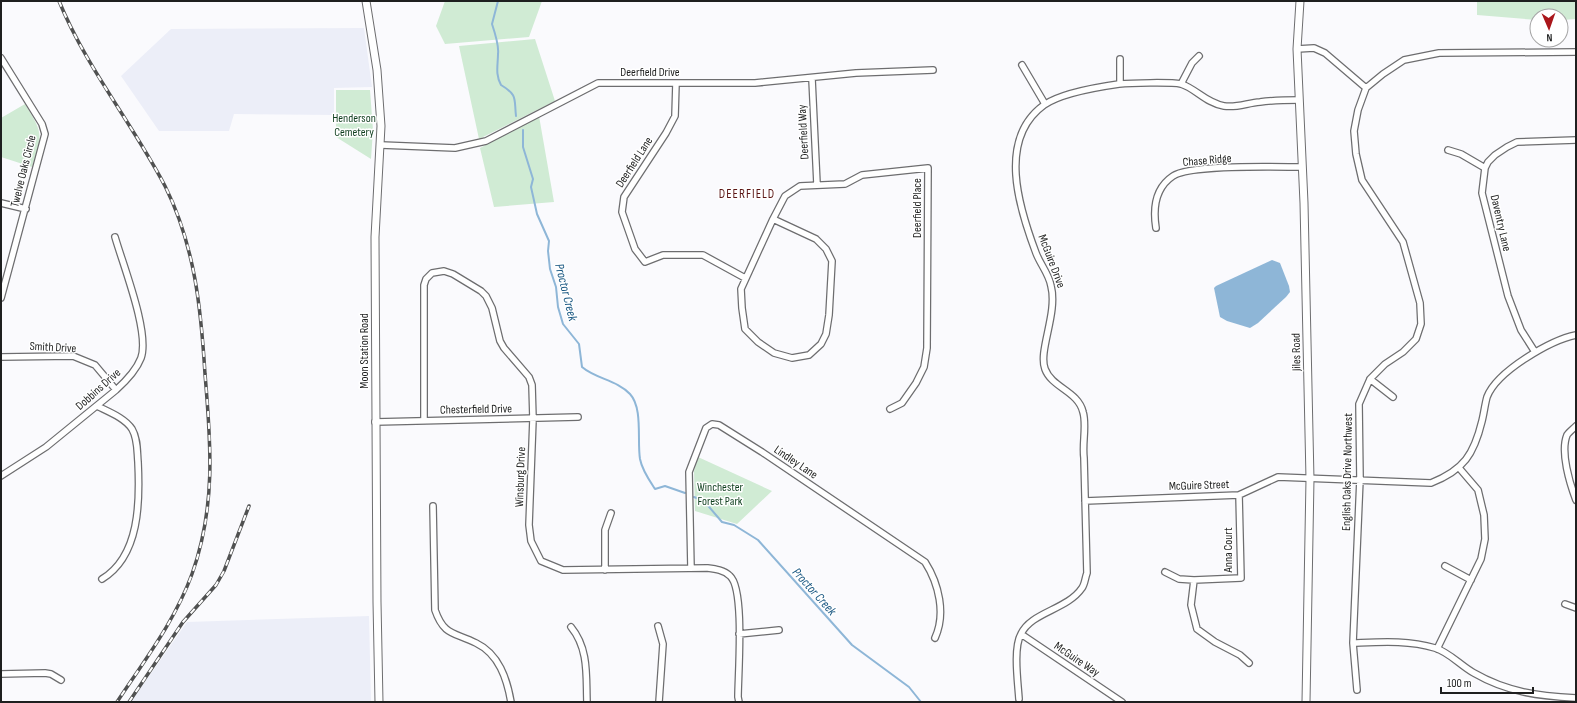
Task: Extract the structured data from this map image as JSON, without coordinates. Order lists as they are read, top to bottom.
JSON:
{
  "streets": {
    "street": [
      "Deerfield Drive",
      "Deerfield Way",
      "Chase Ridge",
      "Deerfield Lane",
      "Twelve Oaks Circle",
      "Deerfield Place",
      "Daventry Lane",
      "McGuire Drive",
      "Smith Drive",
      "Moon Station Road",
      "Jiles Road",
      "Dobbins Drive",
      "Chesterfield Drive",
      "Lindley Lane",
      "English Oaks Drive Northwest",
      "Winsburg Drive",
      "McGuire Street",
      "Anna Court",
      "McGuire Way"
    ]
  },
  "crossings": [
    ["Deerfield Drive", "Deerfield Way"],
    ["Deerfield Drive", "Deerfield Lane"],
    ["Deerfield Drive", "Moon Station Road"],
    ["Deerfield Way", "Deerfield Place"],
    ["Chase Ridge", "Jiles Road"],
    ["Deerfield Lane", "Deerfield Place"],
    ["McGuire Drive", "McGuire Street"],
    ["McGuire Drive", "McGuire Way"],
    ["Smith Drive", "Dobbins Drive"],
    ["Moon Station Road", "Chesterfield Drive"],
    ["Jiles Road", "McGuire Street"],
    ["Chesterfield Drive", "Winsburg Drive"],
    ["Lindley Lane", "Winsburg Drive"],
    ["English Oaks Drive Northwest", "McGuire Street"],
    ["McGuire Street", "Anna Court"]
  ],
  "districts": ["DEERFIELD"],
  "water": ["Proctor Creek"],
  "parks": ["Henderson Cemetery", "Winchester Forest Park"],
  "scale_bar": "100 m",
  "north": "bottom"
}
